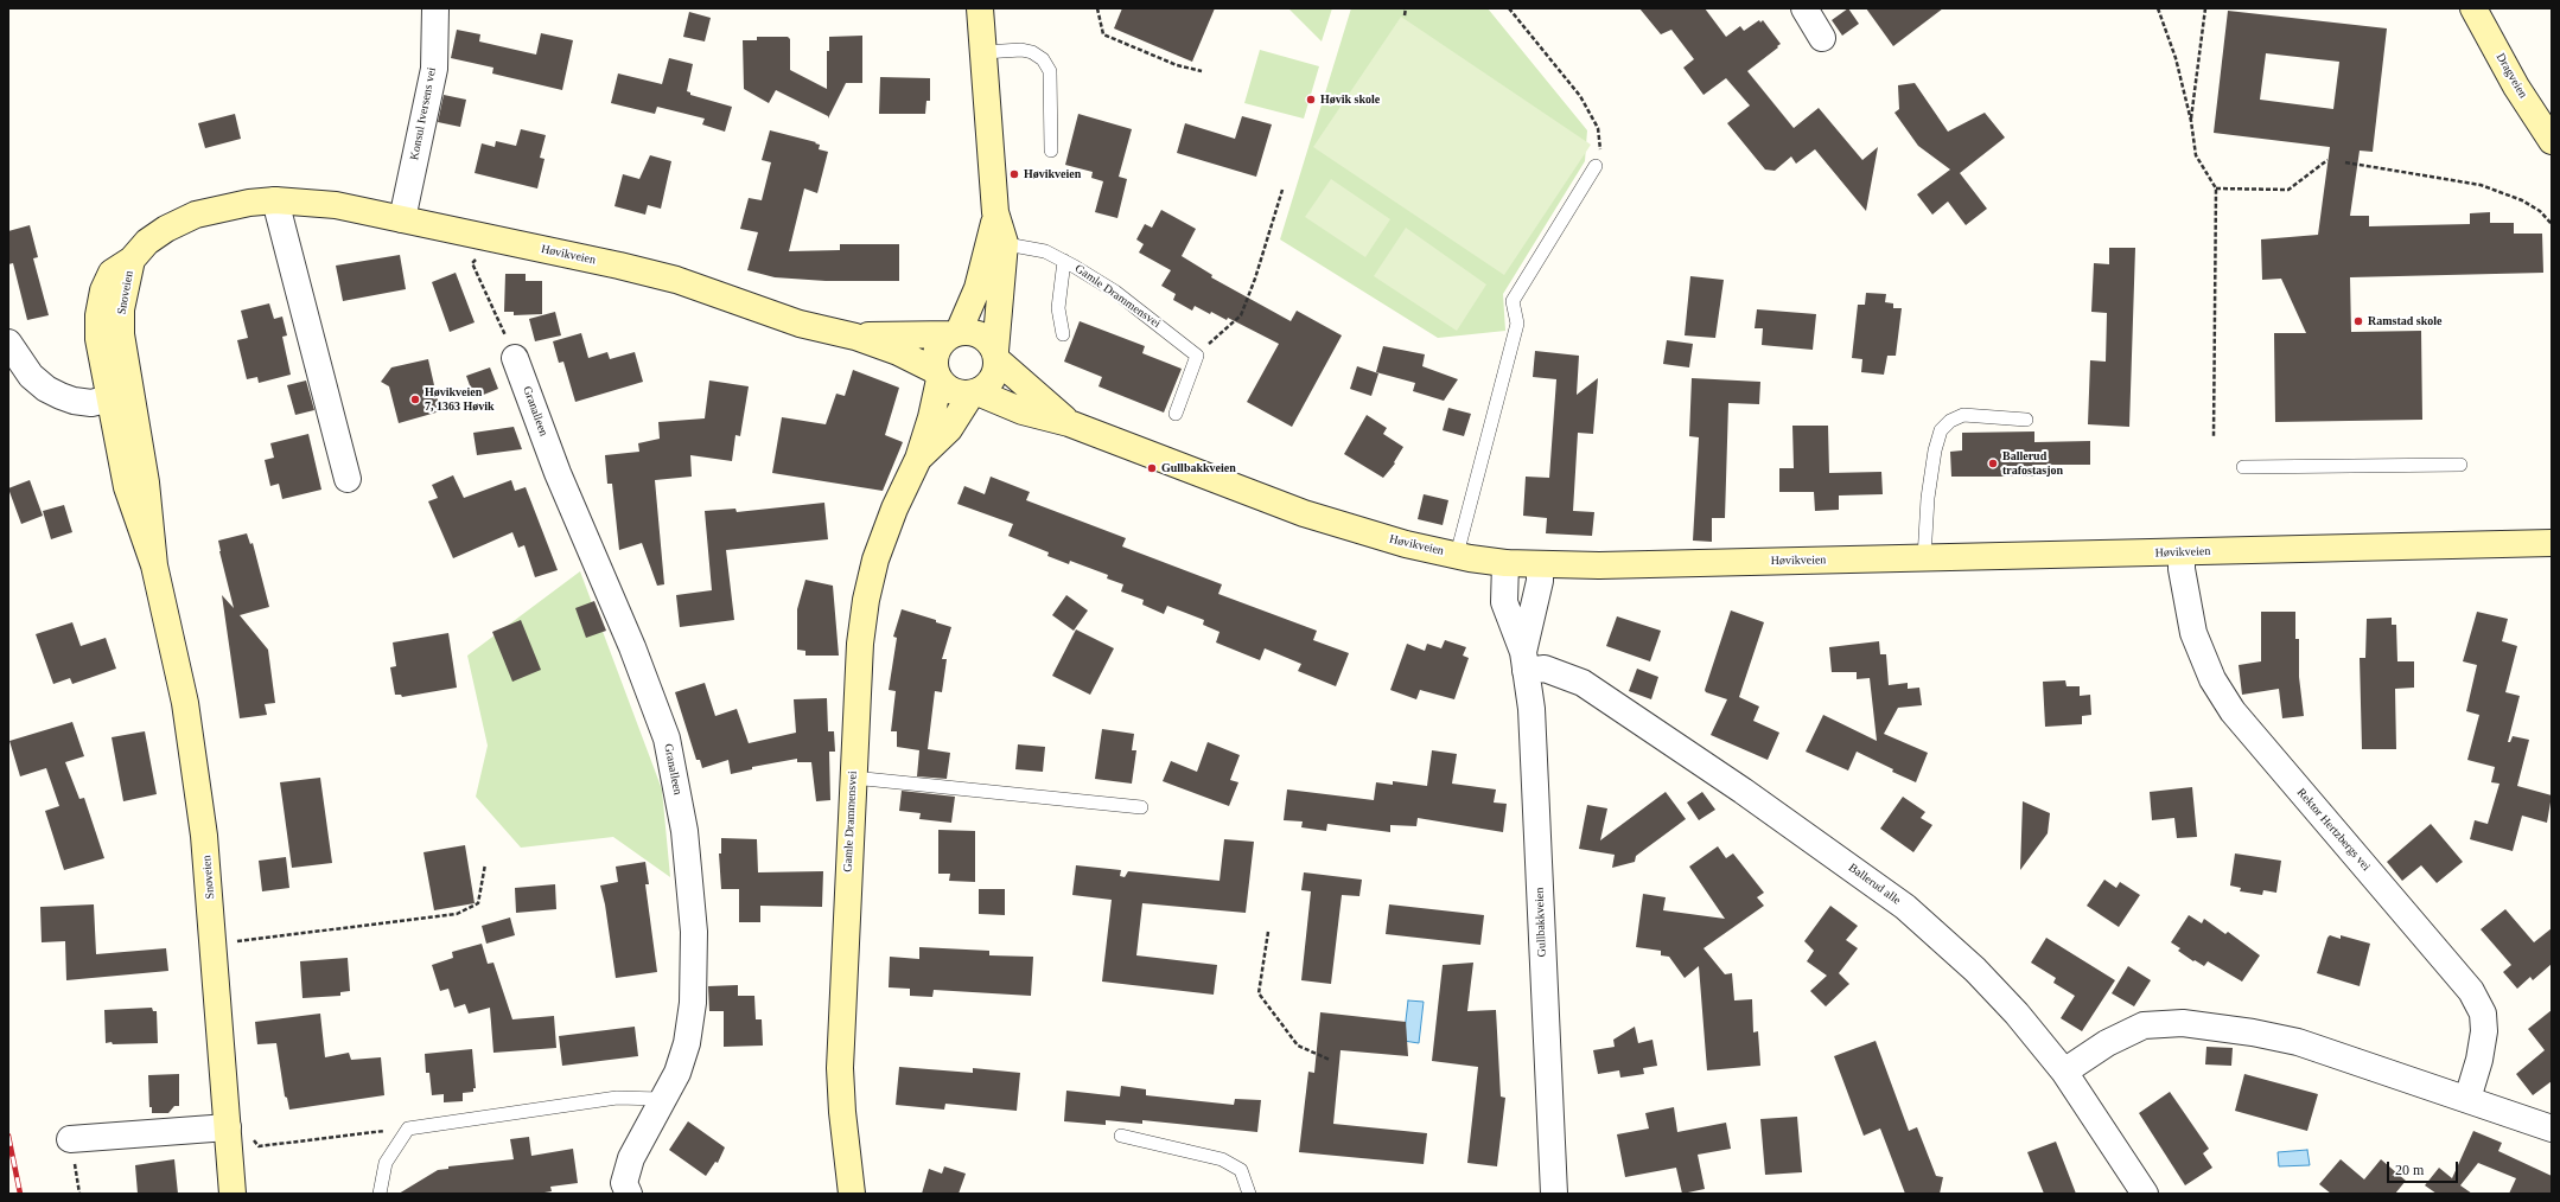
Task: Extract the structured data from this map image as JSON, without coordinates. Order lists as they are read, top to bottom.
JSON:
{
  "streets": {
    "main road": [
      "Dragveien",
      "Høvikveien",
      "Snoveien",
      "Gamle Drammensvei"
    ],
    "street": [
      "Konsul Iversens vei",
      "Granalleen",
      "Rektor Hertzbergs vei",
      "Ballerud alle",
      "Gullbakkveien"
    ]
  },
  "crossings": [
    ["Konsul Iversens vei", "Høvikveien"],
    ["Høvikveien", "Snoveien"],
    ["Høvikveien", "Gamle Drammensvei"],
    ["Høvikveien", "Rektor Hertzbergs vei"],
    ["Høvikveien", "Gullbakkveien"],
    ["Ballerud alle", "Gullbakkveien"]
  ],
  "places": [
    "Høvik skole",
    "Høvikveien",
    "Ramstad skole",
    "Høvikveien 7, 1363 Høvik",
    "Ballerud trafostasjon",
    "Gullbakkveien"
  ],
  "scale_bar": "20 m"
}
